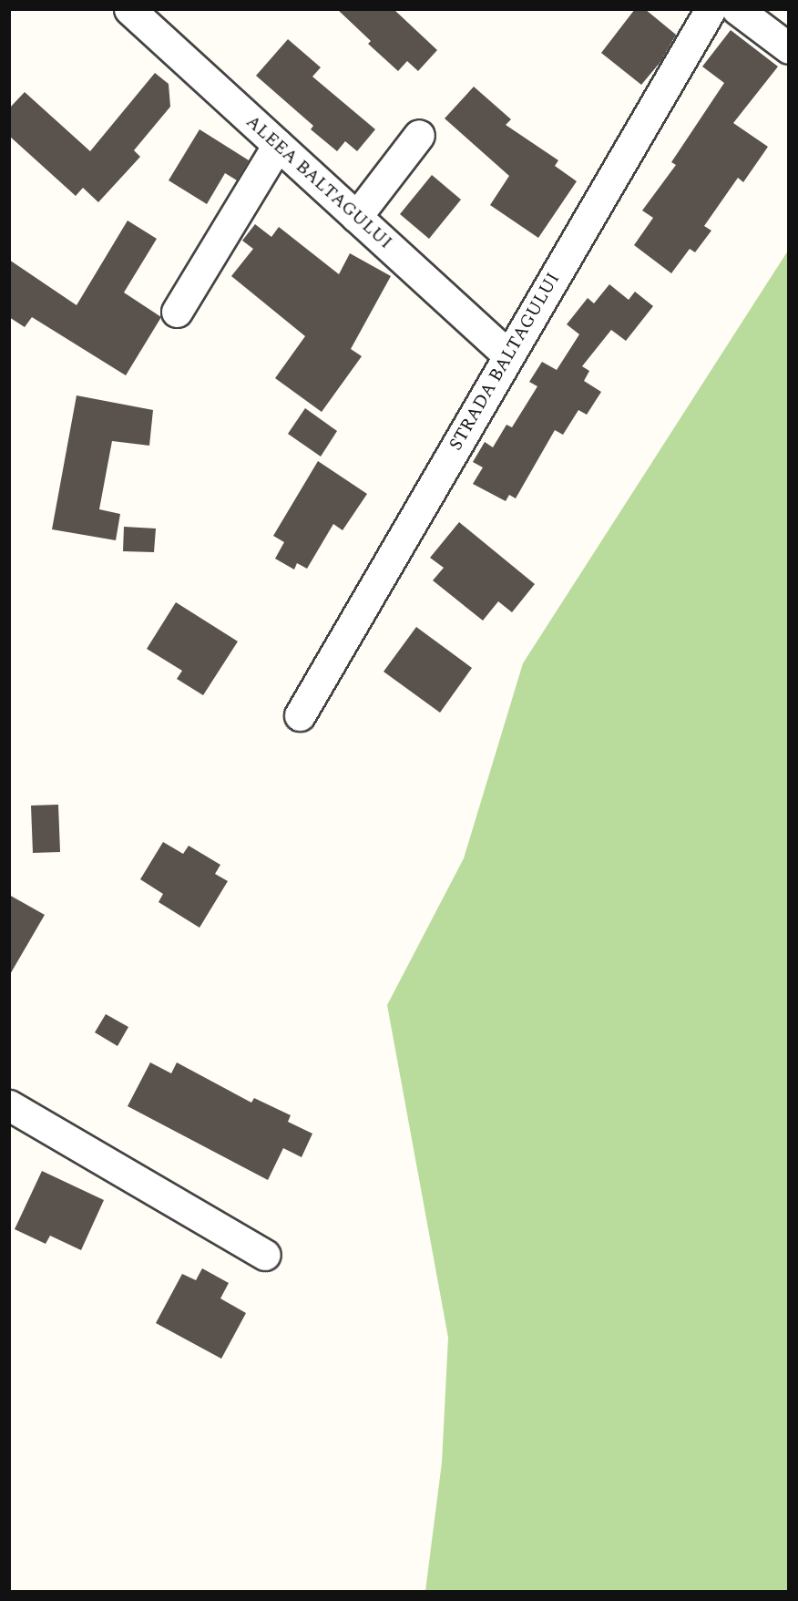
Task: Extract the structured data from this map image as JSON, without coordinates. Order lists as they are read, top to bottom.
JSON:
{
  "streets": {
    "street": ["ALEEA BALTAGULUI", "STRADA BALTAGULUI"]
  },
  "crossings": [
    ["ALEEA BALTAGULUI", "STRADA BALTAGULUI"]
  ]
}
